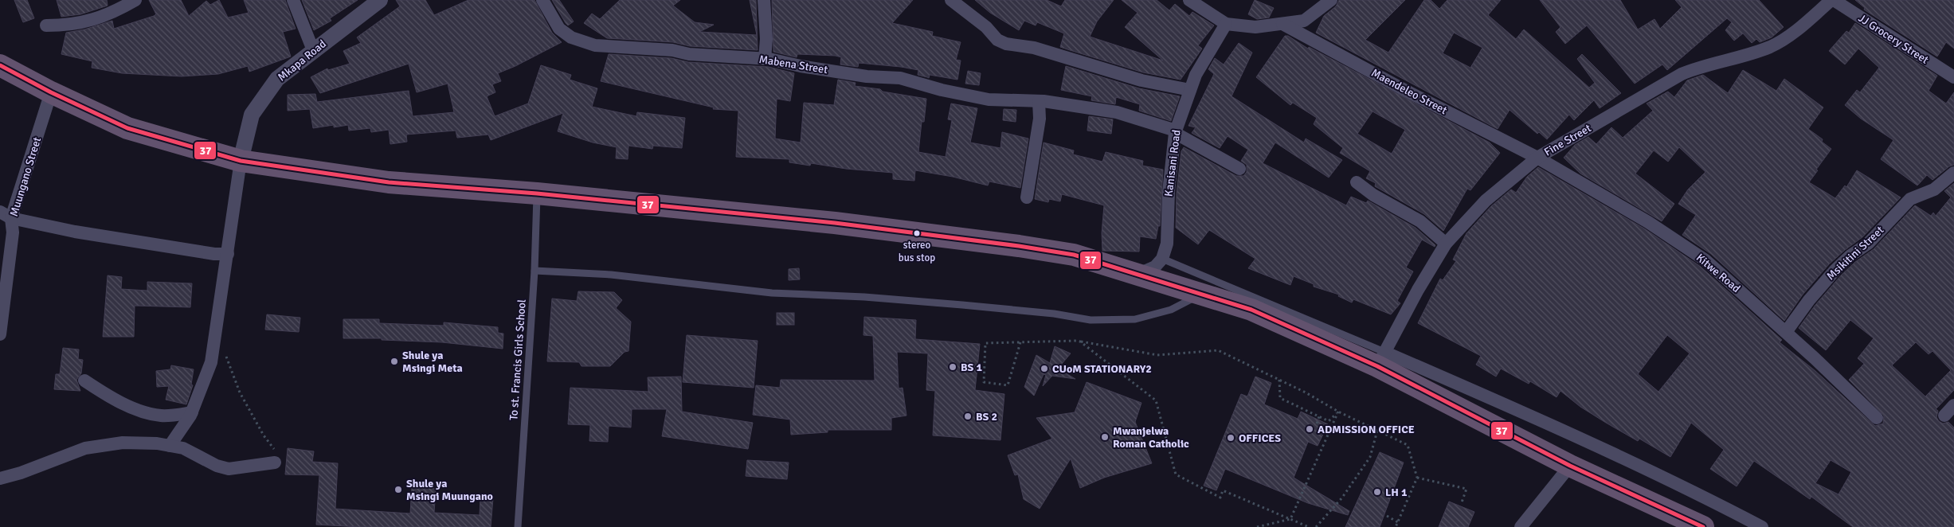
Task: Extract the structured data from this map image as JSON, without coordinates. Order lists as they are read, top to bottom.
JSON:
{
  "streets": {
    "street": [
      "JJ Grocery Street",
      "Mkapa Road",
      "Mabena Street",
      "Maendeleo Street",
      "Fine Street",
      "Kanisani Road",
      "Muungano Street",
      "Msikitini Street",
      "Kitwe Road"
    ],
    "lane": ["To st. Francis Girls School"]
  },
  "crossings": [
    ["JJ Grocery Street", "Fine Street"],
    ["Mabena Street", "Kanisani Road"],
    ["Maendeleo Street", "Fine Street"],
    ["Maendeleo Street", "Kitwe Road"],
    ["Fine Street", "Kitwe Road"],
    ["Msikitini Street", "Kitwe Road"]
  ],
  "places": [
    "stereo bus stop",
    "Shule ya Msingi Meta",
    "BS 1",
    "CUoM STATIONARY2",
    "BS 2",
    "ADMISSION OFFICE",
    "Mwanjelwa Roman Catholic",
    "OFFICES",
    "Shule ya Msingi Muungano",
    "LH 1"
  ],
  "lines": ["transit line 37"]
}
